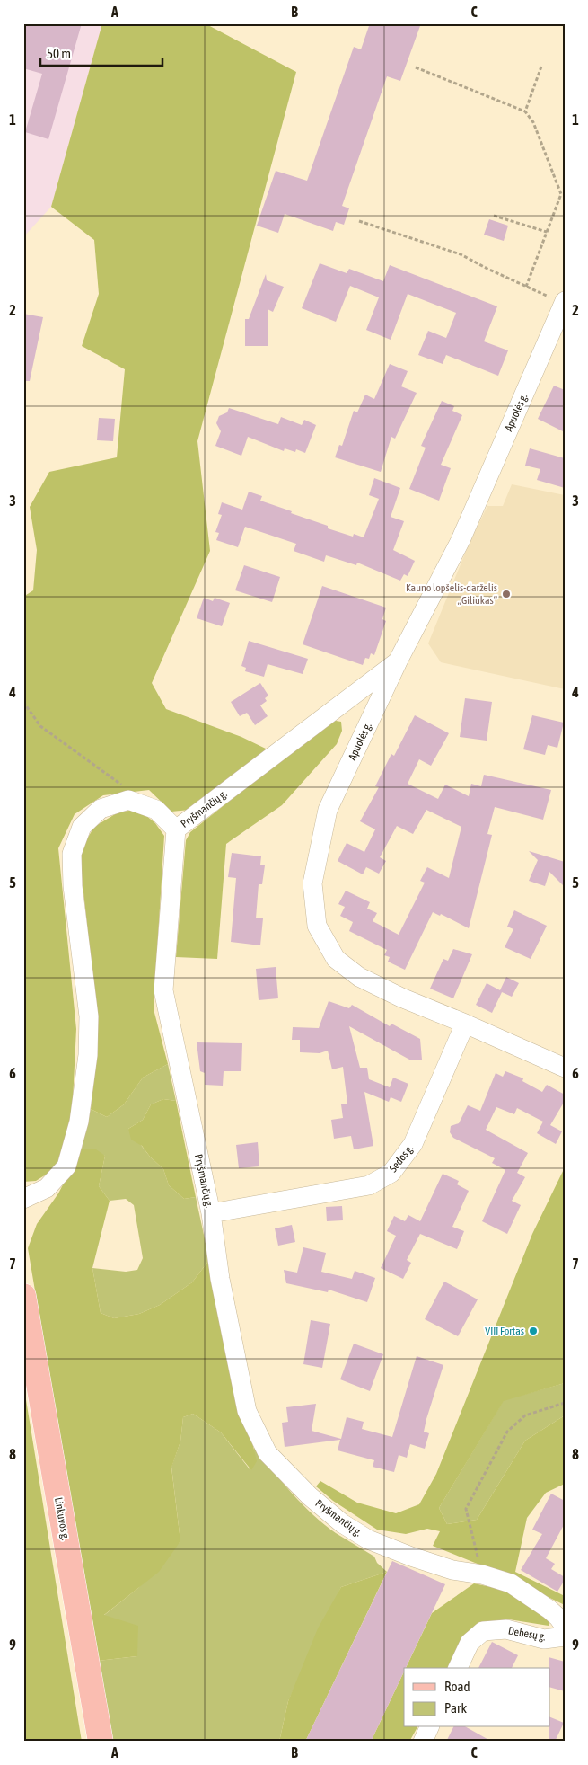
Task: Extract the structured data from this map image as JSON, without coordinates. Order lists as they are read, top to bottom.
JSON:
{
  "streets": {
    "main road": ["Linkuvos g."],
    "street": [
      "Apuolės g.",
      "Pryšmančių g.",
      "Sedos g.",
      "Debesų g."
    ]
  },
  "crossings": [
    ["Apuolės g.", "Pryšmančių g."],
    ["Apuolės g.", "Sedos g."],
    ["Pryšmančių g.", "Sedos g."]
  ],
  "places": ["Kauno lopšelis-darželis „Giliukas“", "VIII Fortas"],
  "legend": ["Road", "Park"],
  "scale_bar": "50 m",
  "grid": {
    "columns": ["A", "B", "C"],
    "rows": [
      "1",
      "2",
      "3",
      "4",
      "5",
      "6",
      "7",
      "8",
      "9"
    ]
  }
}
